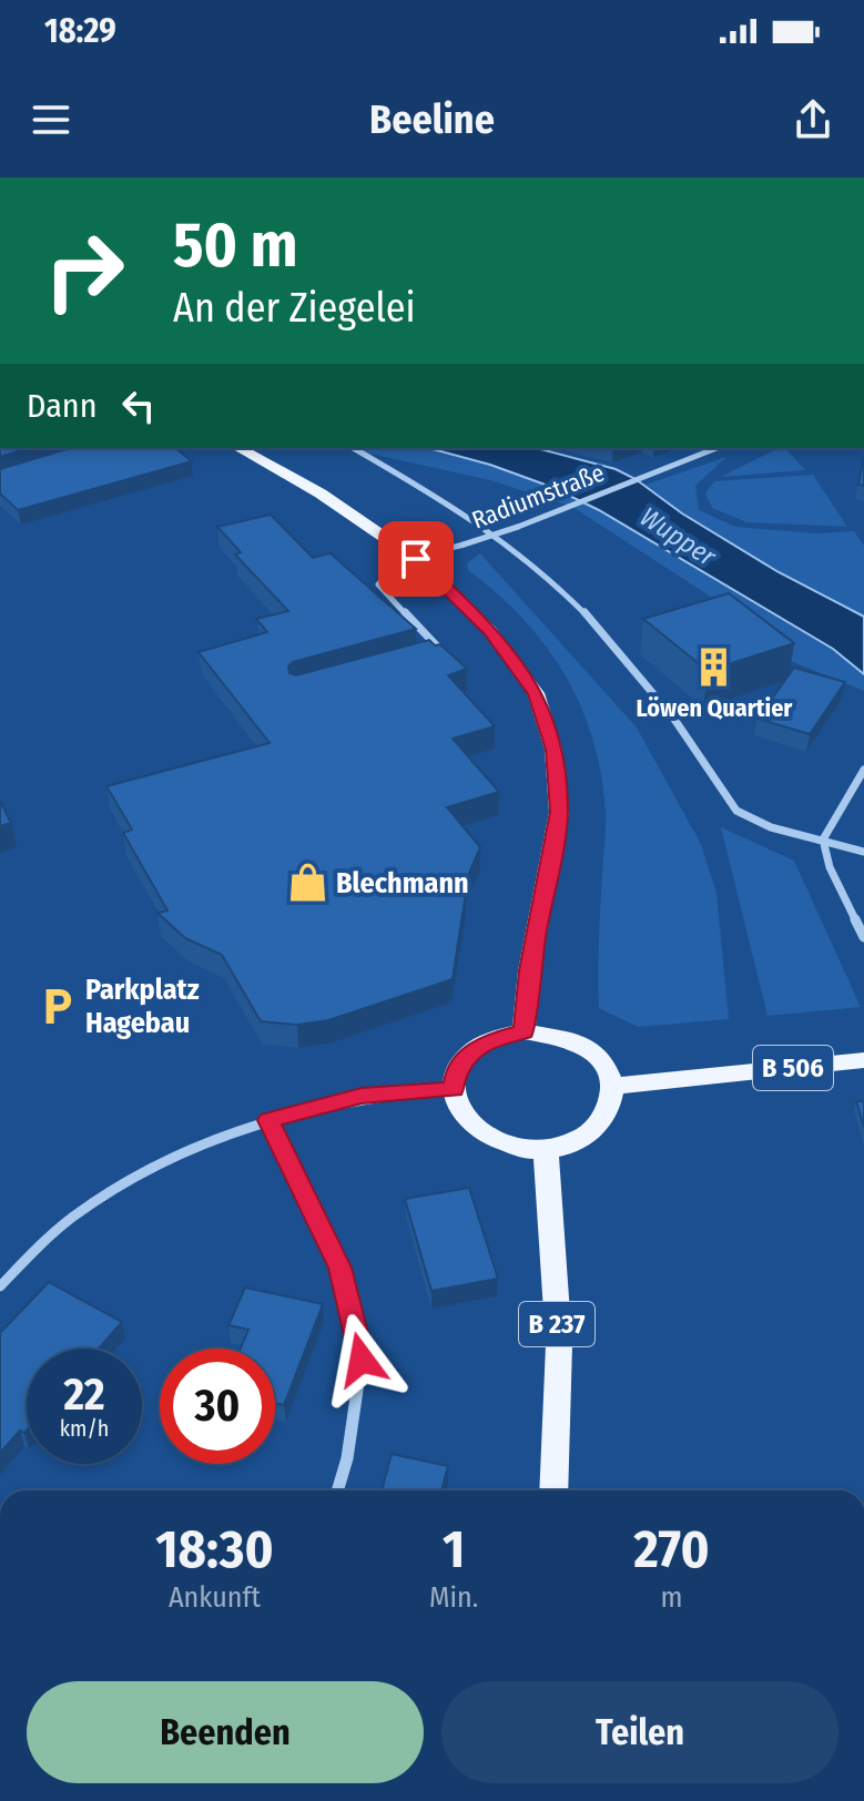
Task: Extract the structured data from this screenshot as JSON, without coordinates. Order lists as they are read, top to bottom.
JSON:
{
  "streets": {
    "main road": ["B 506", "B 237"],
    "street": ["Radiumstraße"]
  },
  "crossings": [
    ["B 506", "B 237"]
  ],
  "water": ["Wupper"],
  "places": {
    "building": ["Löwen Quartier"],
    "shop": ["Blechmann"],
    "parking": ["Parkplatz Hagebau"]
  },
  "page": {
    "status": "18:29",
    "header": "Beeline",
    "turn": ["50 m", "An der Ziegelei"],
    "then": "Dann",
    "speed": "22 km/h",
    "limit": "30",
    "eta": [
      "18:30",
      "Ankunft",
      "1",
      "Min.",
      "270",
      "m"
    ],
    "buttons": ["Beenden", "Teilen"]
  }
}
